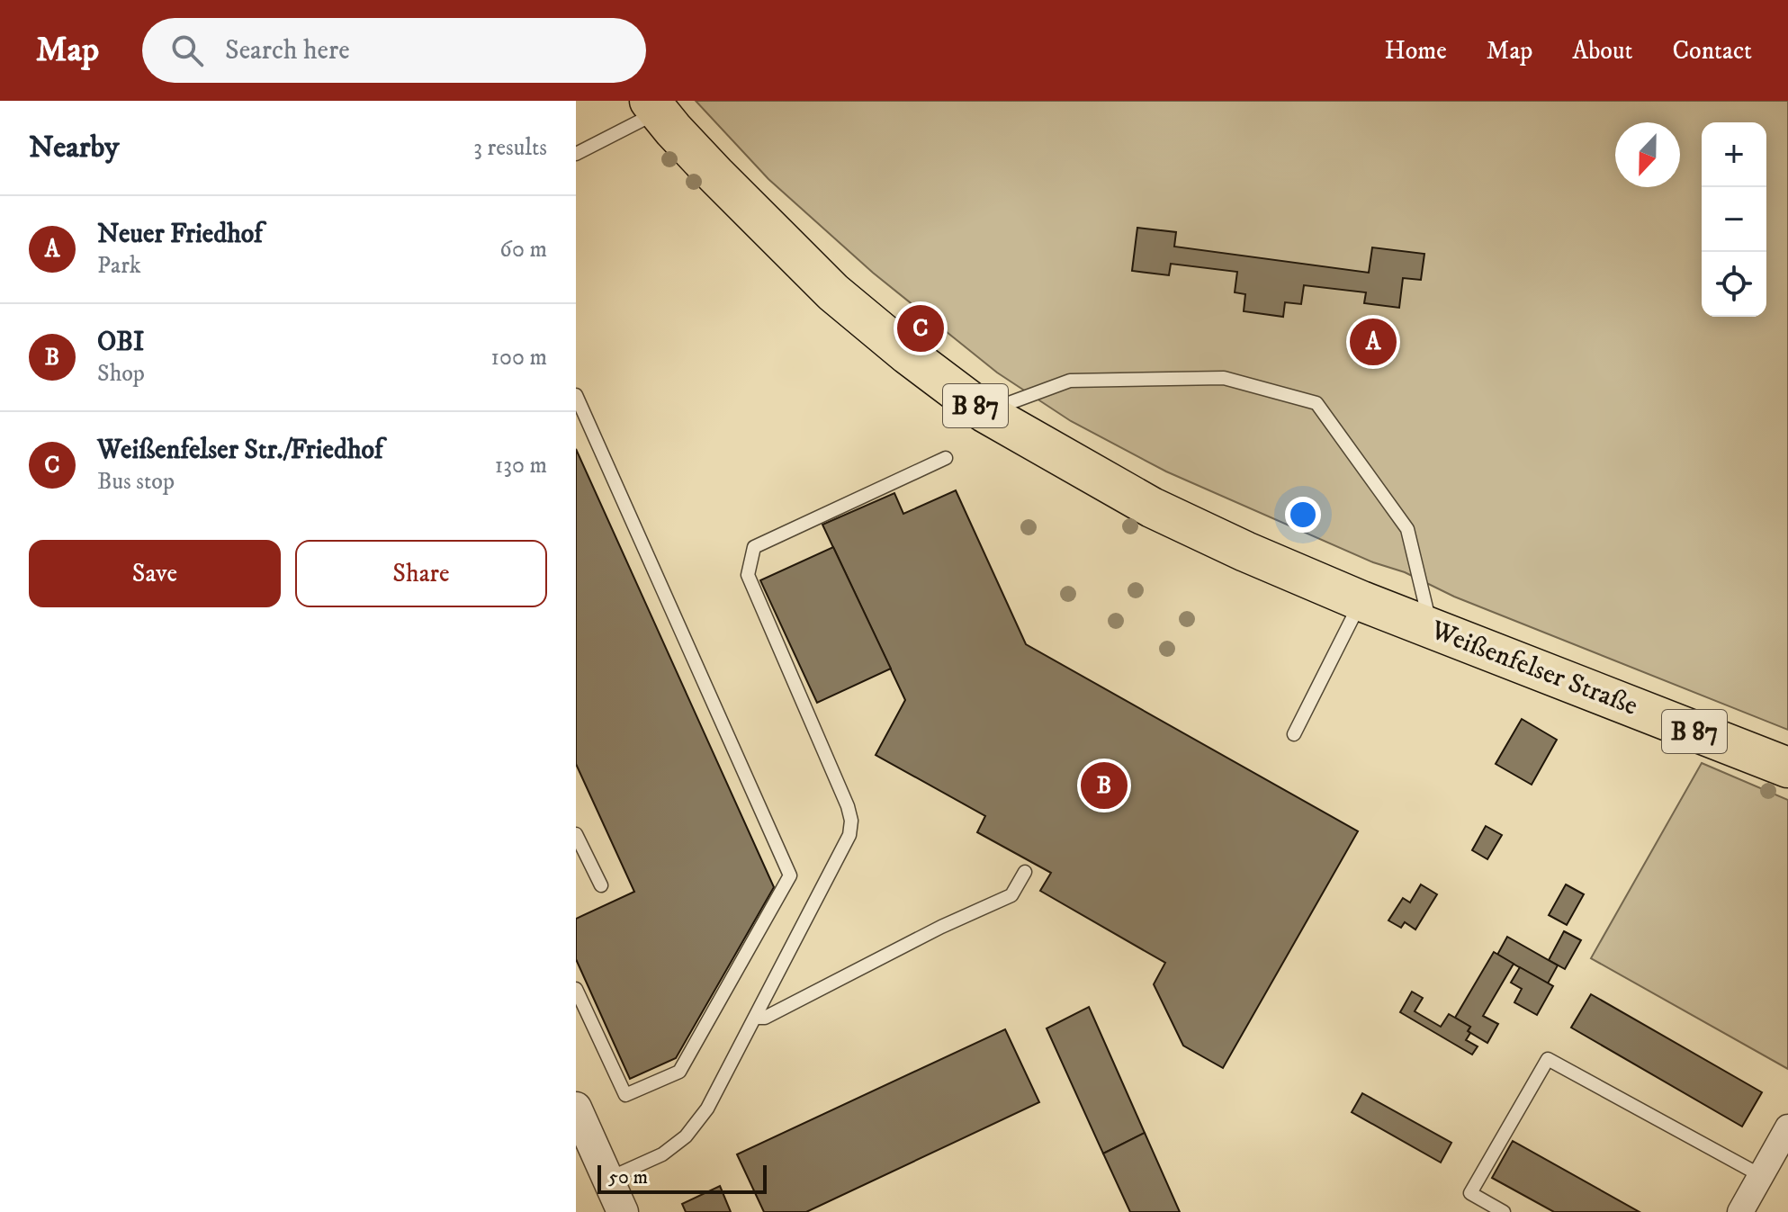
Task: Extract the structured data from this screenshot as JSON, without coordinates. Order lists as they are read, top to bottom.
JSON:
{
  "streets": {
    "main road": ["B 87", "Weißenfelser Straße"]
  },
  "crossings": [
    ["B 87", "Weißenfelser Straße"]
  ],
  "scale_bar": "50 m",
  "north": "bottom",
  "page": {
    "header": "Map",
    "search": "Search here",
    "nav": [
      "Home",
      "Map",
      "About",
      "Contact"
    ],
    "heading": ["Nearby", "3 results"],
    "map_buttons": ["+", "−"],
    "list": [
      {
        "mark": "A",
        "name": "Neuer Friedhof",
        "note": "Park",
        "value": "60 m"
      },
      {
        "mark": "B",
        "name": "OBI",
        "note": "Shop",
        "value": "100 m"
      },
      {
        "mark": "C",
        "name": "Weißenfelser Str./Friedhof",
        "note": "Bus stop",
        "value": "130 m"
      }
    ],
    "pins": ["C", "A", "B"],
    "buttons": ["Save", "Share"],
    "scale": "50 m"
  }
}
